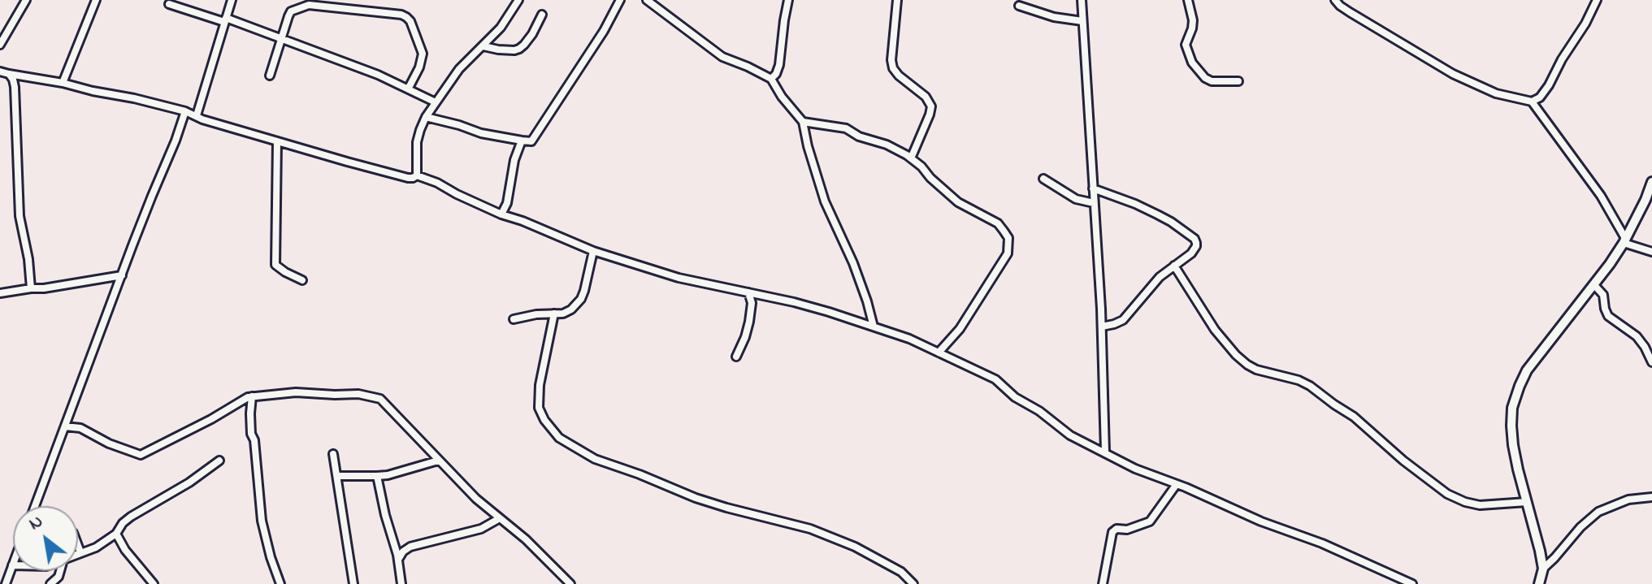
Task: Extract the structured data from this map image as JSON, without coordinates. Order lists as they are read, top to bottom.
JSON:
{
  "north": "top left"
}
